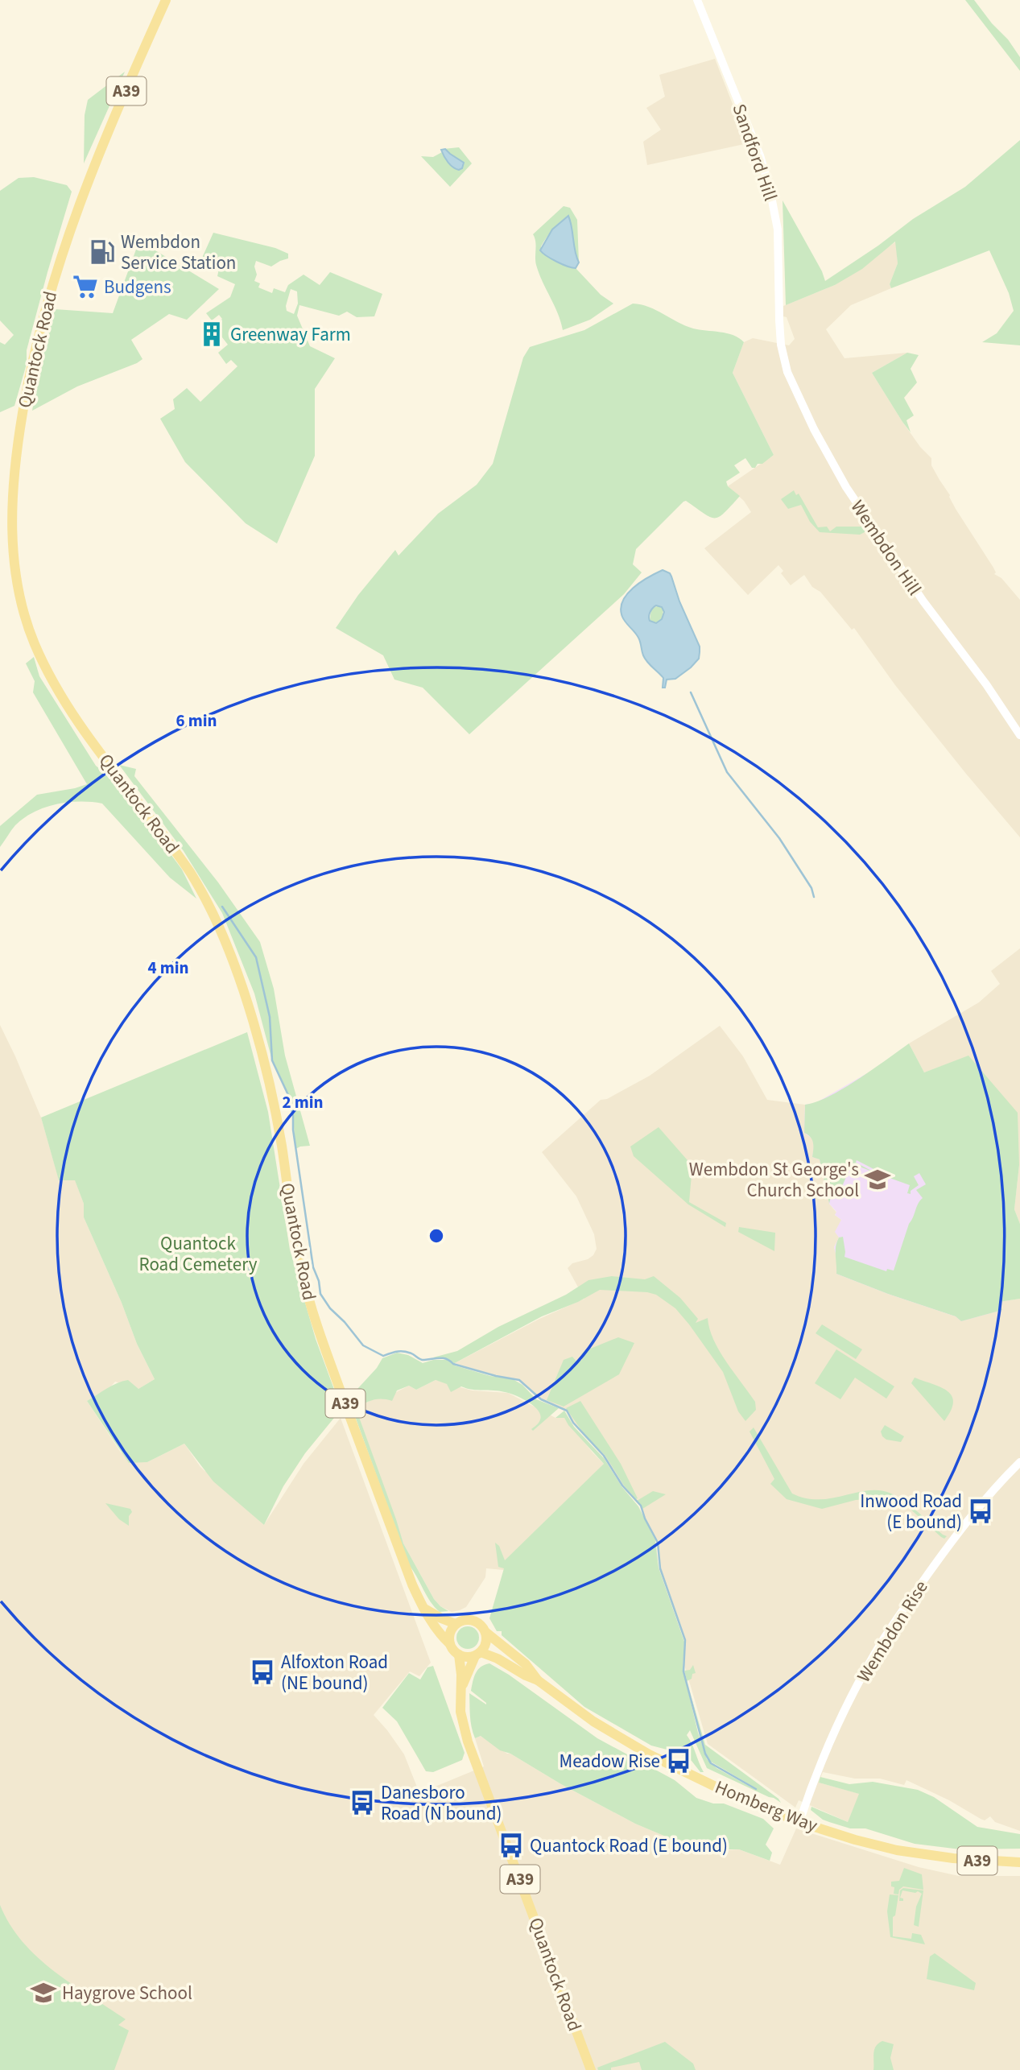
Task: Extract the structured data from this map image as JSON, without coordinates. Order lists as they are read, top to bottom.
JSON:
{
  "streets": {
    "main road": [
      "A39",
      "Sandford Hill",
      "Quantock Road",
      "Wembdon Hill",
      "Wembdon Rise",
      "Homberg Way"
    ]
  },
  "crossings": [
    ["A39", "Quantock Road"],
    ["A39", "Homberg Way"],
    ["Sandford Hill", "Wembdon Hill"],
    ["Quantock Road", "Homberg Way"],
    ["Wembdon Rise", "Homberg Way"]
  ],
  "parks": ["Quantock Road Cemetery"],
  "places": {
    "fuel station": ["Wembdon Service Station"],
    "supermarket": ["Budgens"],
    "building": ["Greenway Farm"],
    "school or university": ["Wembdon St George's Church School", "Haygrove School"],
    "bus stop": [
      "Inwood Road (E bound)",
      "Alfoxton Road (NE bound)",
      "Meadow Rise",
      "Danesboro Road (N bound)",
      "Quantock Road (E bound)"
    ]
  },
  "rings": ["6 min", "4 min", "2 min"]
}
